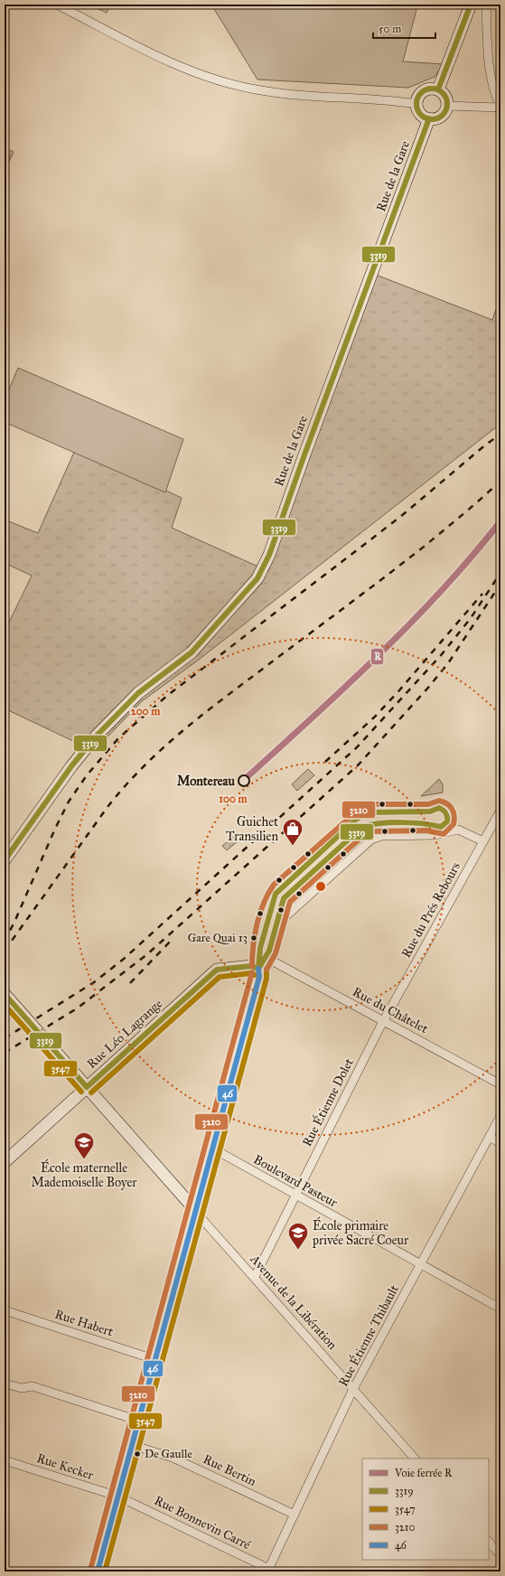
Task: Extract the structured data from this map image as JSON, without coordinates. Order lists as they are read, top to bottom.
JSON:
{
  "streets": {
    "main road": ["Rue de la Gare", "Rue Léo Lagrange"],
    "street": [
      "Rue du Prés Rebours",
      "Rue du Châtelet",
      "Rue Étienne Dolet",
      "Boulevard Pasteur",
      "Avenue de la Libération",
      "Rue Habert",
      "Rue Étienne Thibault",
      "Rue Kecker",
      "Rue Bertin",
      "Rue Bonnevin Carré"
    ]
  },
  "crossings": [
    ["Rue du Prés Rebours", "Rue du Châtelet"],
    ["Rue du Prés Rebours", "Rue Étienne Dolet"],
    ["Rue du Châtelet", "Rue Étienne Dolet"],
    ["Rue Étienne Dolet", "Boulevard Pasteur"],
    ["Rue Étienne Dolet", "Avenue de la Libération"],
    ["Boulevard Pasteur", "Rue Étienne Thibault"],
    ["Avenue de la Libération", "Rue Étienne Thibault"],
    ["Rue Étienne Thibault", "Rue Bertin"],
    ["Rue Étienne Thibault", "Rue Bonnevin Carré"],
    ["Rue Kecker", "Rue Bonnevin Carré"]
  ],
  "places": {
    "other": ["Montereau", "Gare Quai 13", "De Gaulle"],
    "shop": ["Guichet Transilien"],
    "school or university": ["École maternelle Mademoiselle Boyer", "École primaire privée Sacré Coeur"]
  },
  "lines": [
    "transit line 3319",
    "rail line R",
    "transit line 3210",
    "transit line 46",
    "transit line 3547"
  ],
  "legend": [
    "Voie ferrée R",
    "3319",
    "3547",
    "3210",
    "46"
  ],
  "scale_bar": "50 m",
  "rings": ["200 m", "100 m"]
}
